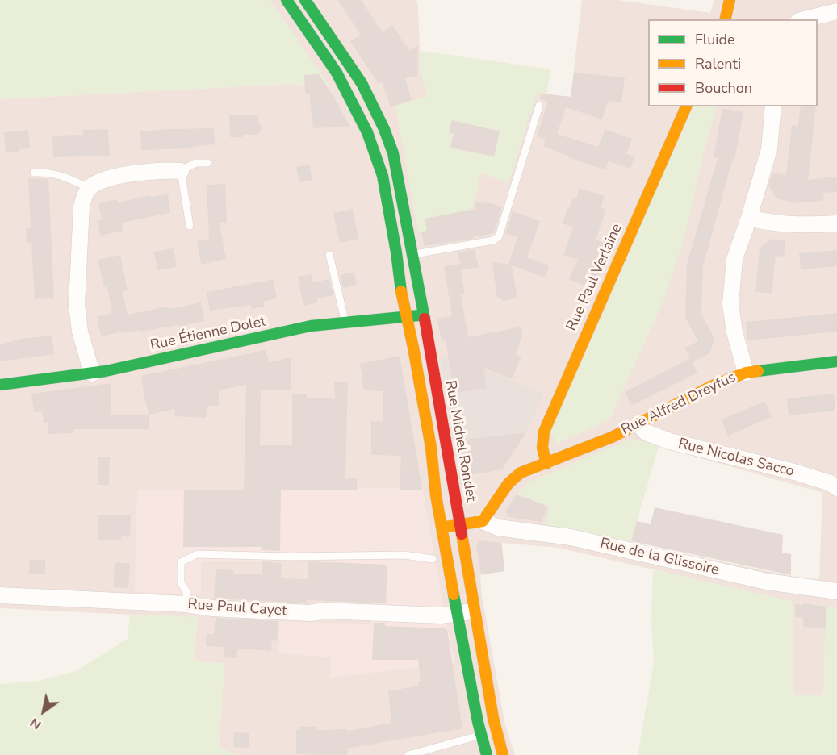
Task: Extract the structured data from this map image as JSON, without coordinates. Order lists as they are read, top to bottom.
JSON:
{
  "streets": {
    "main road": [
      "Rue Paul Verlaine",
      "Rue Étienne Dolet",
      "Rue Alfred Dreyfus",
      "Rue Michel Rondet"
    ],
    "street": ["Rue Nicolas Sacco", "Rue de la Glissoire", "Rue Paul Cayet"]
  },
  "crossings": [
    ["Rue Paul Verlaine", "Rue Alfred Dreyfus"],
    ["Rue Étienne Dolet", "Rue Michel Rondet"],
    ["Rue Alfred Dreyfus", "Rue Nicolas Sacco"],
    ["Rue Alfred Dreyfus", "Rue de la Glissoire"],
    ["Rue Michel Rondet", "Rue Paul Cayet"]
  ],
  "legend": ["Fluide", "Ralenti", "Bouchon"],
  "north": "bottom left"
}
